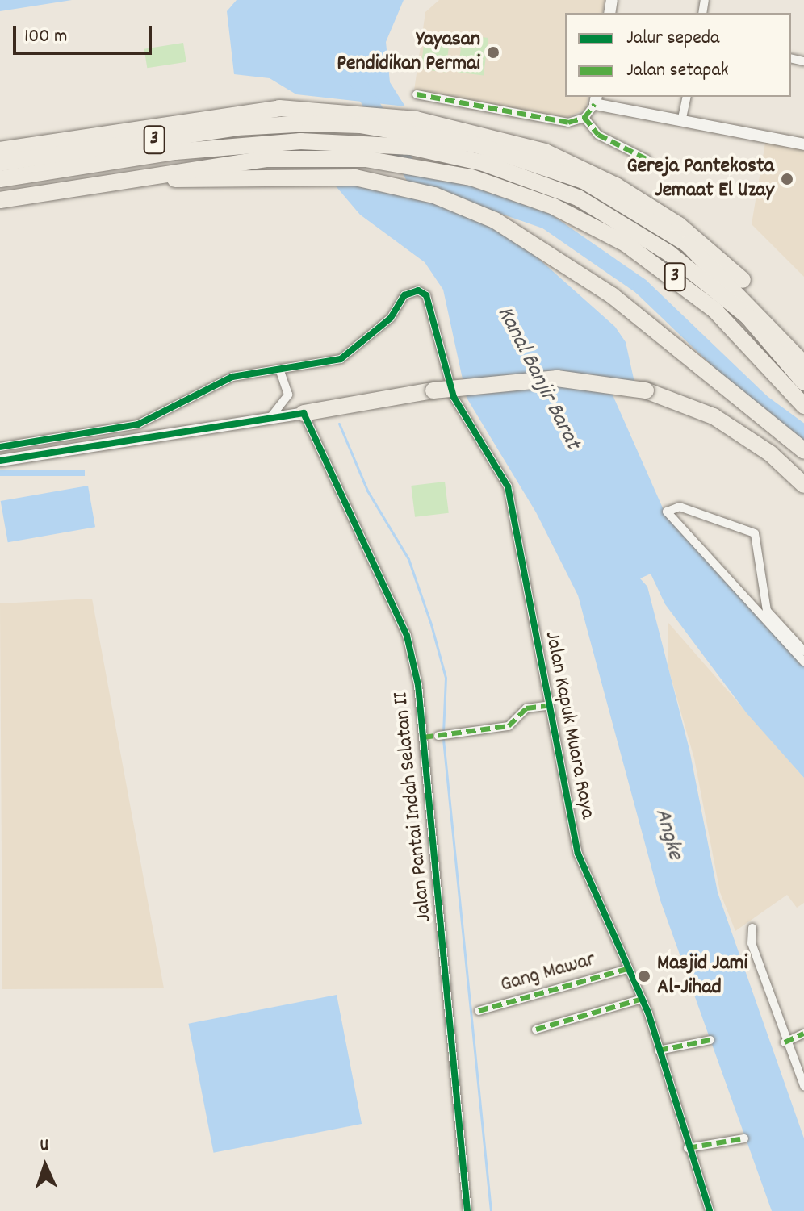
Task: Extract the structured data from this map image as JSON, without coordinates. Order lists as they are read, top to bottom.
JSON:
{
  "streets": {
    "highway": ["3"],
    "street": ["Jalan Kapuk Muara Raya", "Jalan Pantai Indah Selatan II", "Gang Mawar"]
  },
  "crossings": [
    ["Jalan Kapuk Muara Raya", "Gang Mawar"]
  ],
  "water": ["Kanal Banjir Barat", "Angke"],
  "places": ["Yayasan Pendidikan Permai", "Gereja Pantekosta Jemaat El Uzay", "Masjid Jami Al-Jihad"],
  "legend": ["Jalur sepeda", "Jalan setapak"],
  "scale_bar": "100 m",
  "north": "top"
}
